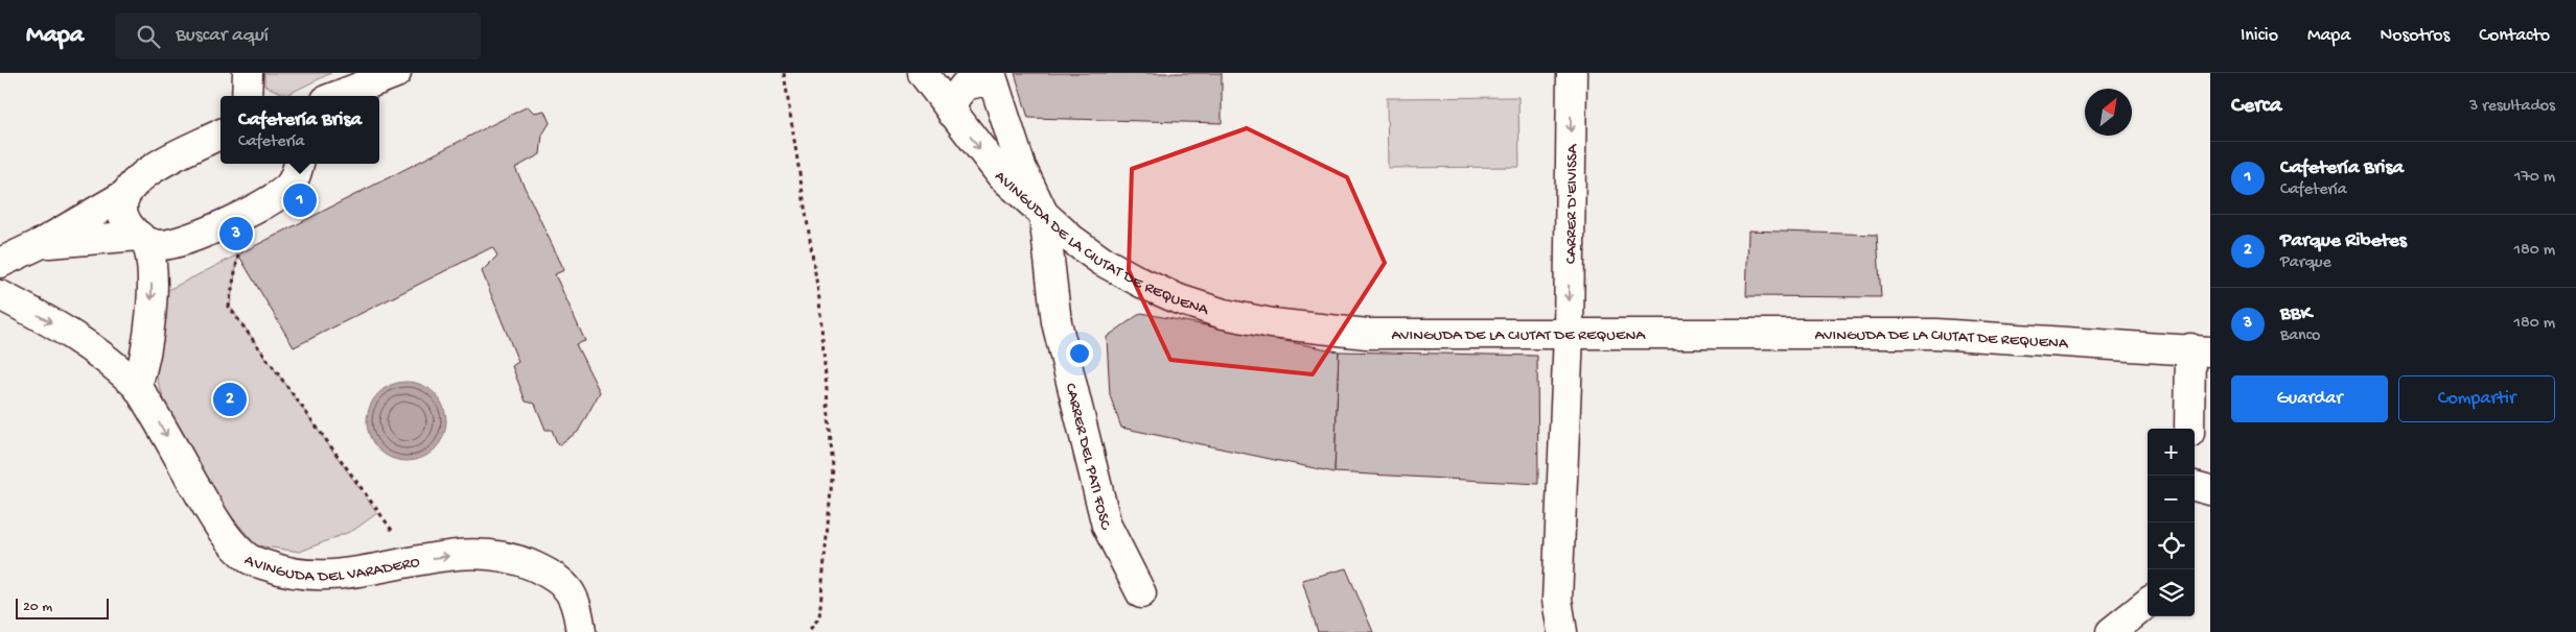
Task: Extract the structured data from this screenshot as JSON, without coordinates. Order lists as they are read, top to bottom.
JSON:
{
  "streets": {
    "street": [
      "CARRER D'EIVISSA",
      "AVINGUDA DE LA CIUTAT DE REQUENA",
      "CARRER DEL PATI FOSC",
      "AVINGUDA DEL VARADERO"
    ]
  },
  "crossings": [
    ["CARRER D'EIVISSA", "AVINGUDA DE LA CIUTAT DE REQUENA"],
    ["AVINGUDA DE LA CIUTAT DE REQUENA", "CARRER DEL PATI FOSC"]
  ],
  "one_way": ["CARRER D'EIVISSA", "AVINGUDA DEL VARADERO"],
  "scale_bar": "20 m",
  "north": "top right",
  "page": {
    "header": "Mapa",
    "search": "Buscar aquí",
    "nav": [
      "Inicio",
      "Mapa",
      "Nosotros",
      "Contacto"
    ],
    "heading": ["Cerca", "3 resultados"],
    "popup": ["Cafetería Brisa", "Cafetería"],
    "list": [
      {
        "mark": "1",
        "name": "Cafetería Brisa",
        "note": "Cafetería",
        "value": "170 m"
      },
      {
        "mark": "2",
        "name": "Parque Ribetes",
        "note": "Parque",
        "value": "180 m"
      },
      {
        "mark": "3",
        "name": "BBK",
        "note": "Banco",
        "value": "180 m"
      }
    ],
    "pins": ["1", "3", "2"],
    "buttons": ["Guardar", "Compartir"],
    "map_buttons": ["+", "−"],
    "scale": "20 m"
  }
}
